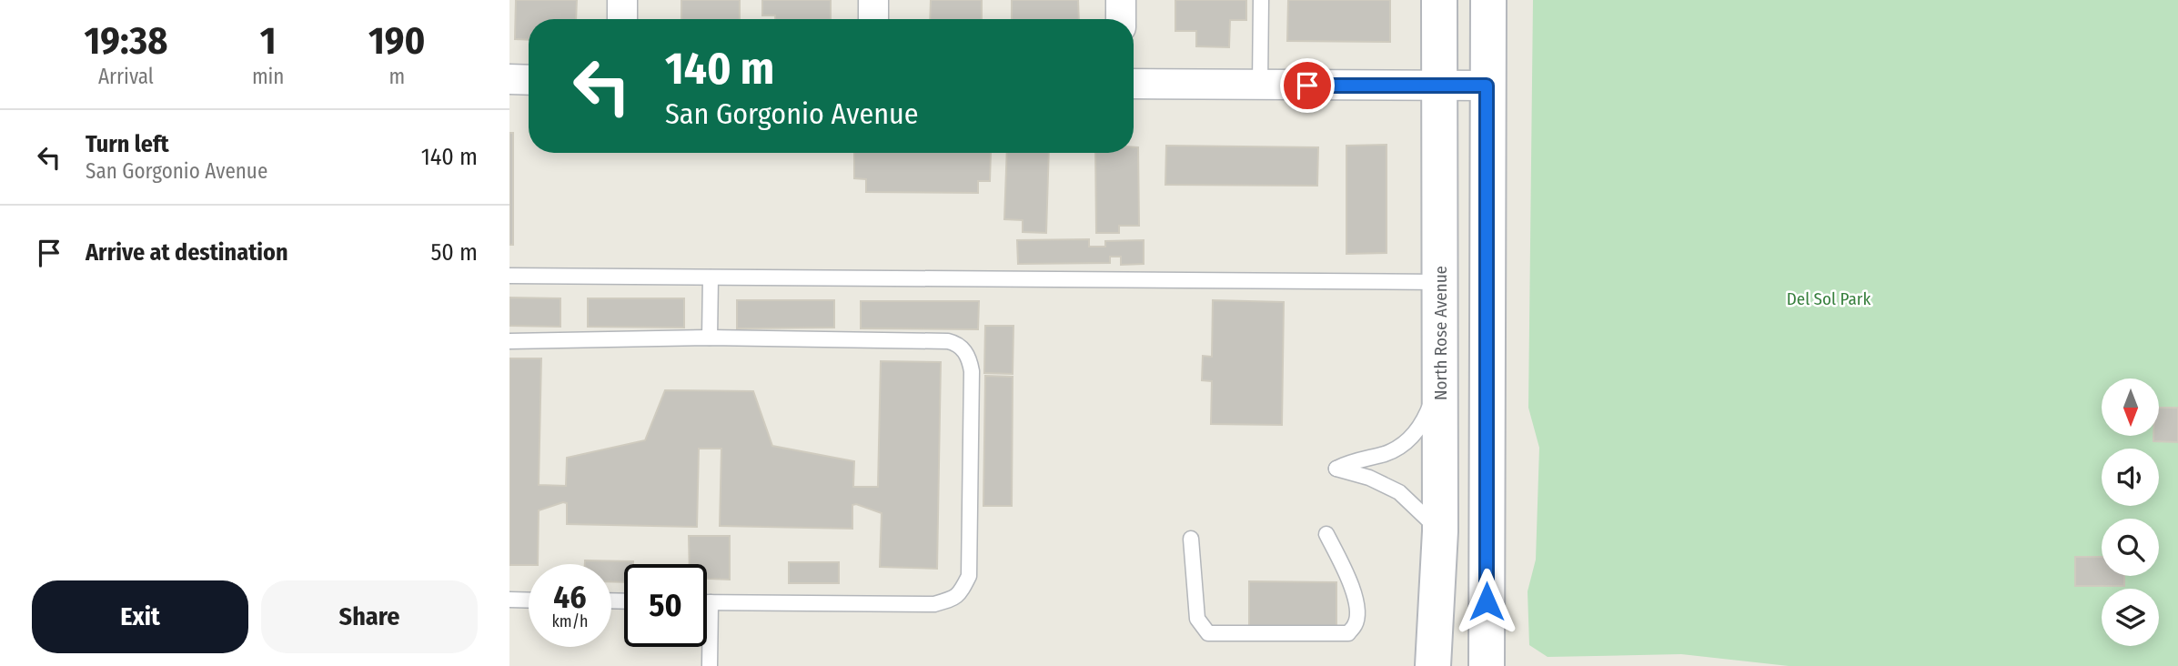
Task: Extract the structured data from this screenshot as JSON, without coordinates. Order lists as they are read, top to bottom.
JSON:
{
  "streets": {
    "main road": ["North Rose Avenue"]
  },
  "parks": ["Del Sol Park"],
  "north": "bottom",
  "page": {
    "eta": [
      "19:38",
      "Arrival",
      "1",
      "min",
      "190",
      "m"
    ],
    "turn": ["140 m", "San Gorgonio Avenue"],
    "list": [
      {
        "name": "Turn left",
        "note": "San Gorgonio Avenue",
        "value": "140 m"
      },
      {
        "name": "Arrive at destination",
        "value": "50 m"
      }
    ],
    "speed": "46 km/h",
    "limit": "50",
    "buttons": ["Exit", "Share"]
  }
}
